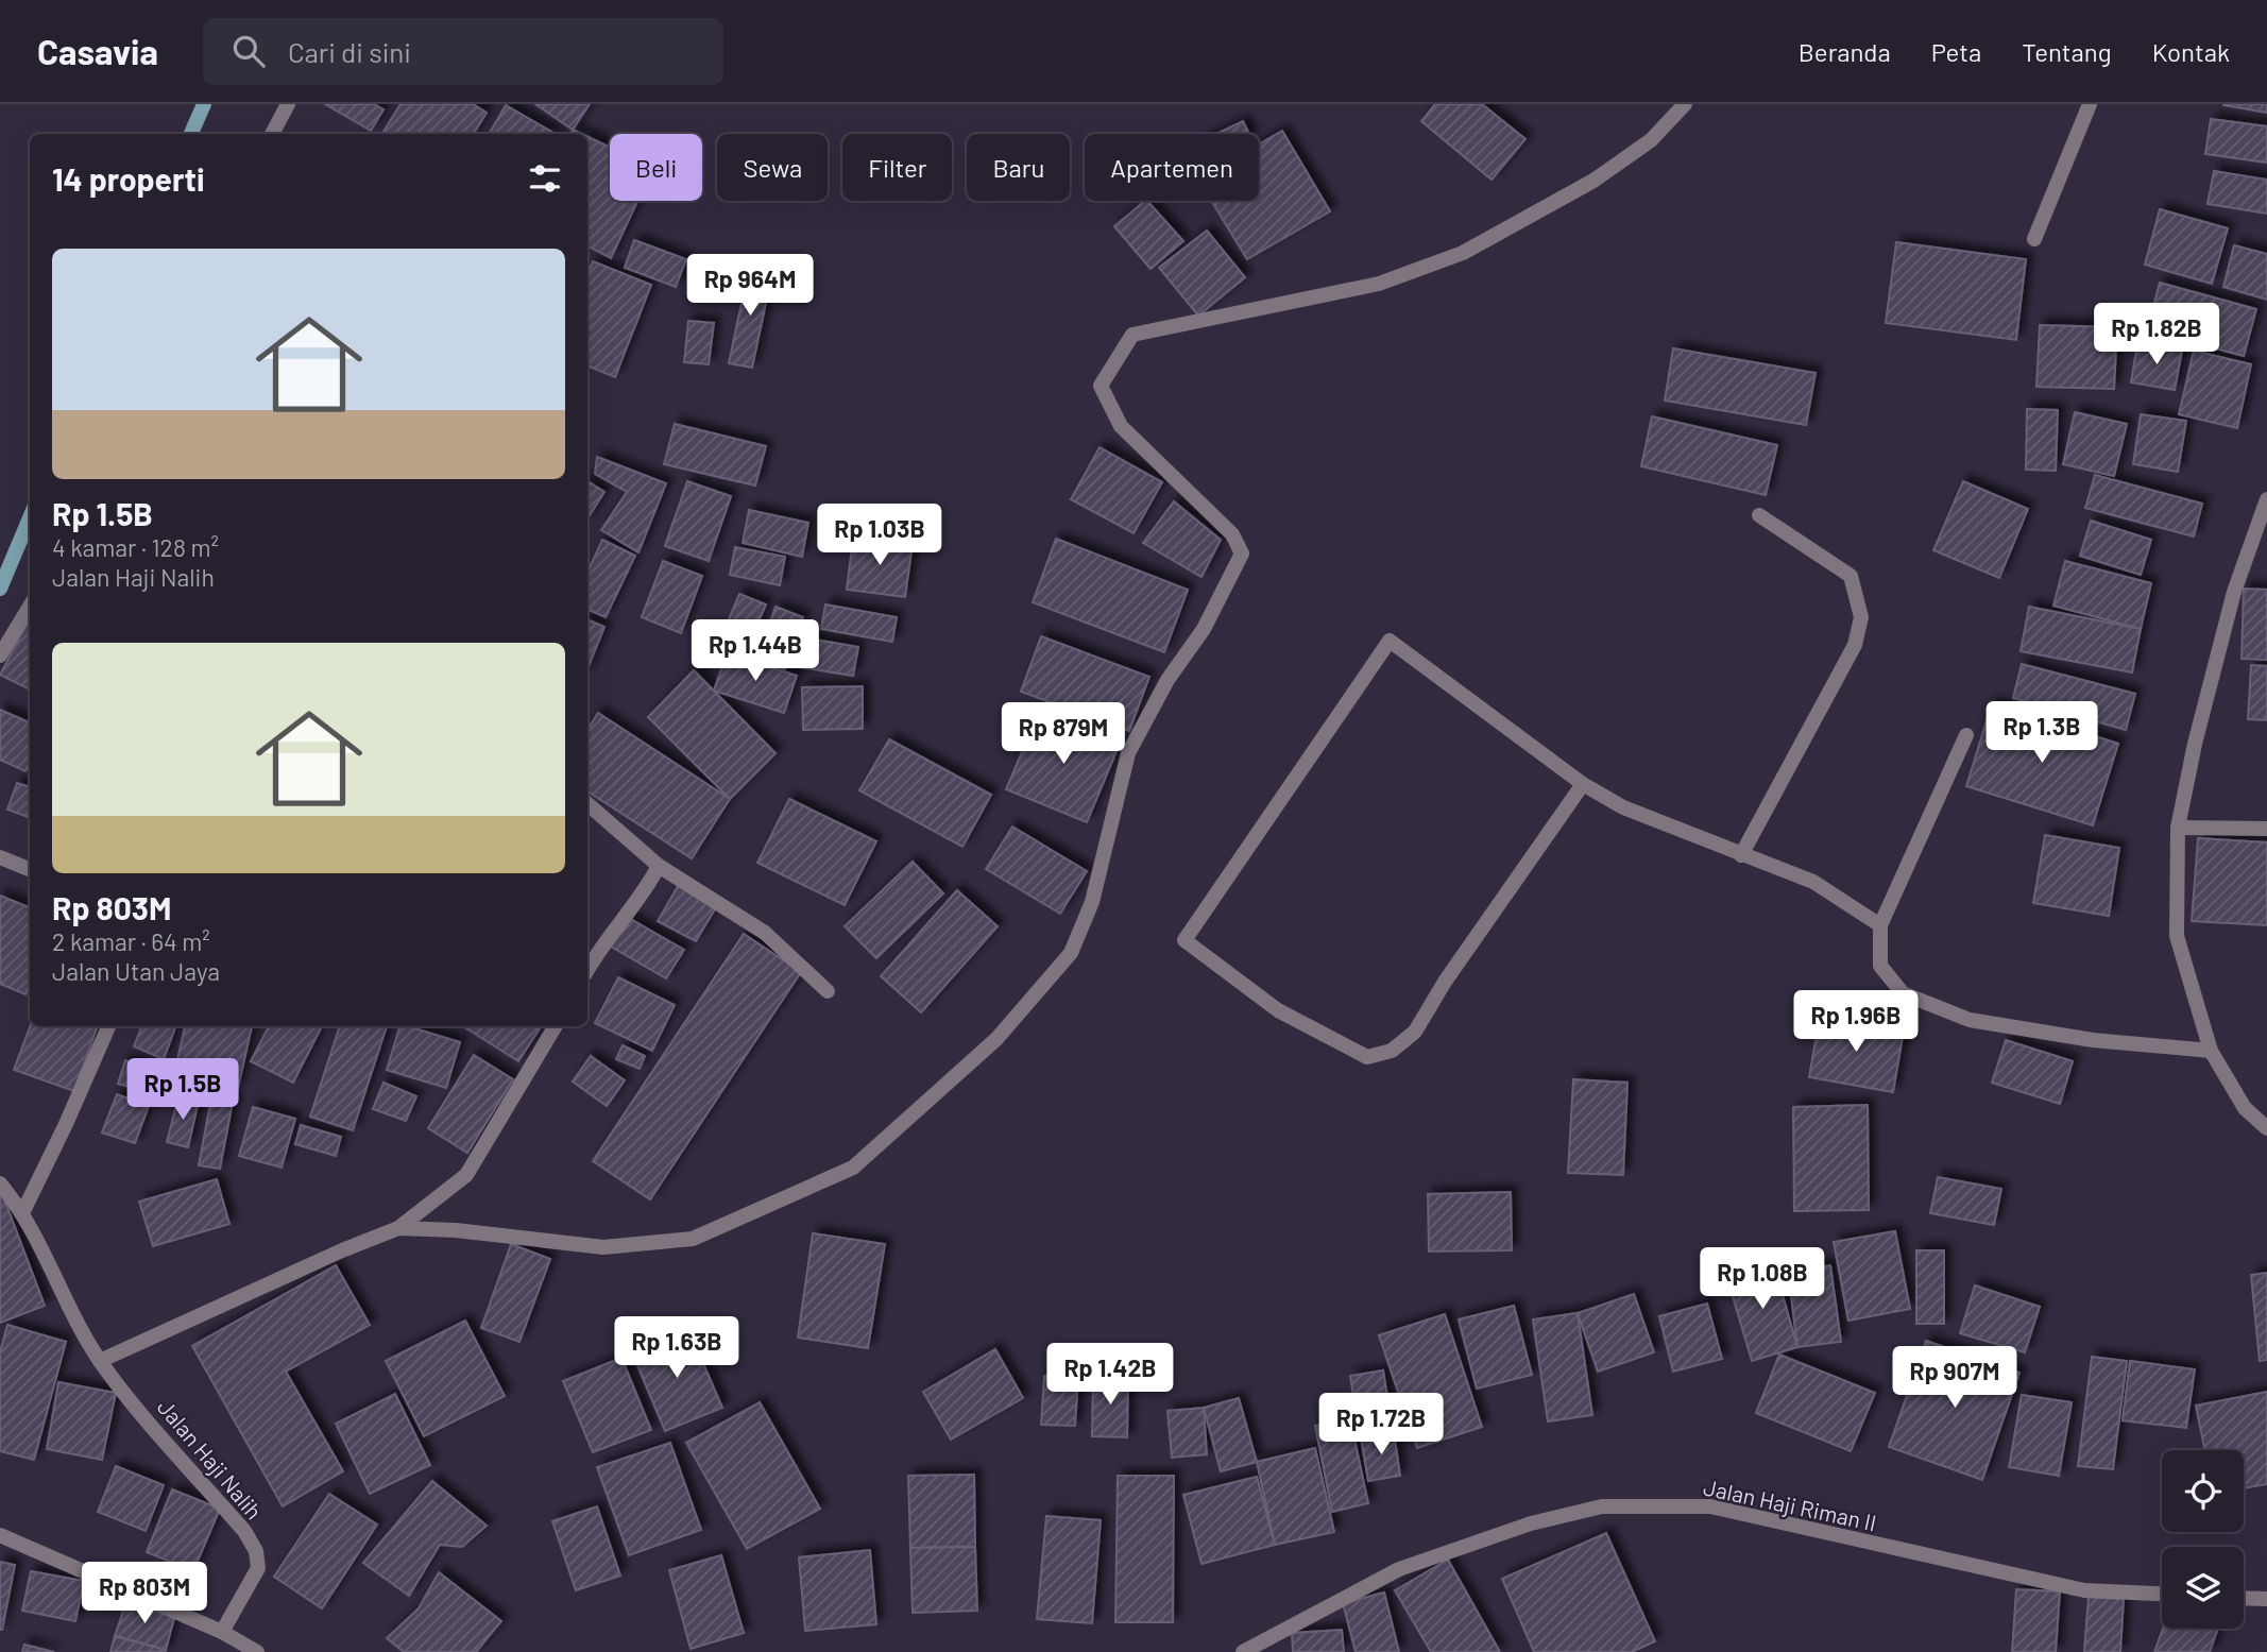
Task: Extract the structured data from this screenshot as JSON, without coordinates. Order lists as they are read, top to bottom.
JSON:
{
  "streets": {
    "street": ["Jalan Haji Nalih", "Jalan Haji Riman II"]
  },
  "page": {
    "header": "Casavia",
    "search": "Cari di sini",
    "nav": [
      "Beranda",
      "Peta",
      "Tentang",
      "Kontak"
    ],
    "chip": [
      "Beli",
      "Sewa",
      "Filter",
      "Baru",
      "Apartemen"
    ],
    "heading": "14 properti",
    "list": [
      {
        "name": "Rp 1.5B",
        "note": "4 kamar · 128 m² · Jalan Haji Nalih"
      },
      {
        "name": "Rp 803M",
        "note": "2 kamar · 64 m² · Jalan Utan Jaya"
      }
    ],
    "price": [
      "Rp 964M",
      "Rp 1.82B",
      "Rp 1.03B",
      "Rp 1.44B",
      "Rp 1.3B",
      "Rp 879M",
      "Rp 1.96B",
      "Rp 1.5B",
      "Rp 1.08B",
      "Rp 1.63B",
      "Rp 1.42B",
      "Rp 907M",
      "Rp 1.72B",
      "Rp 803M"
    ]
  }
}
